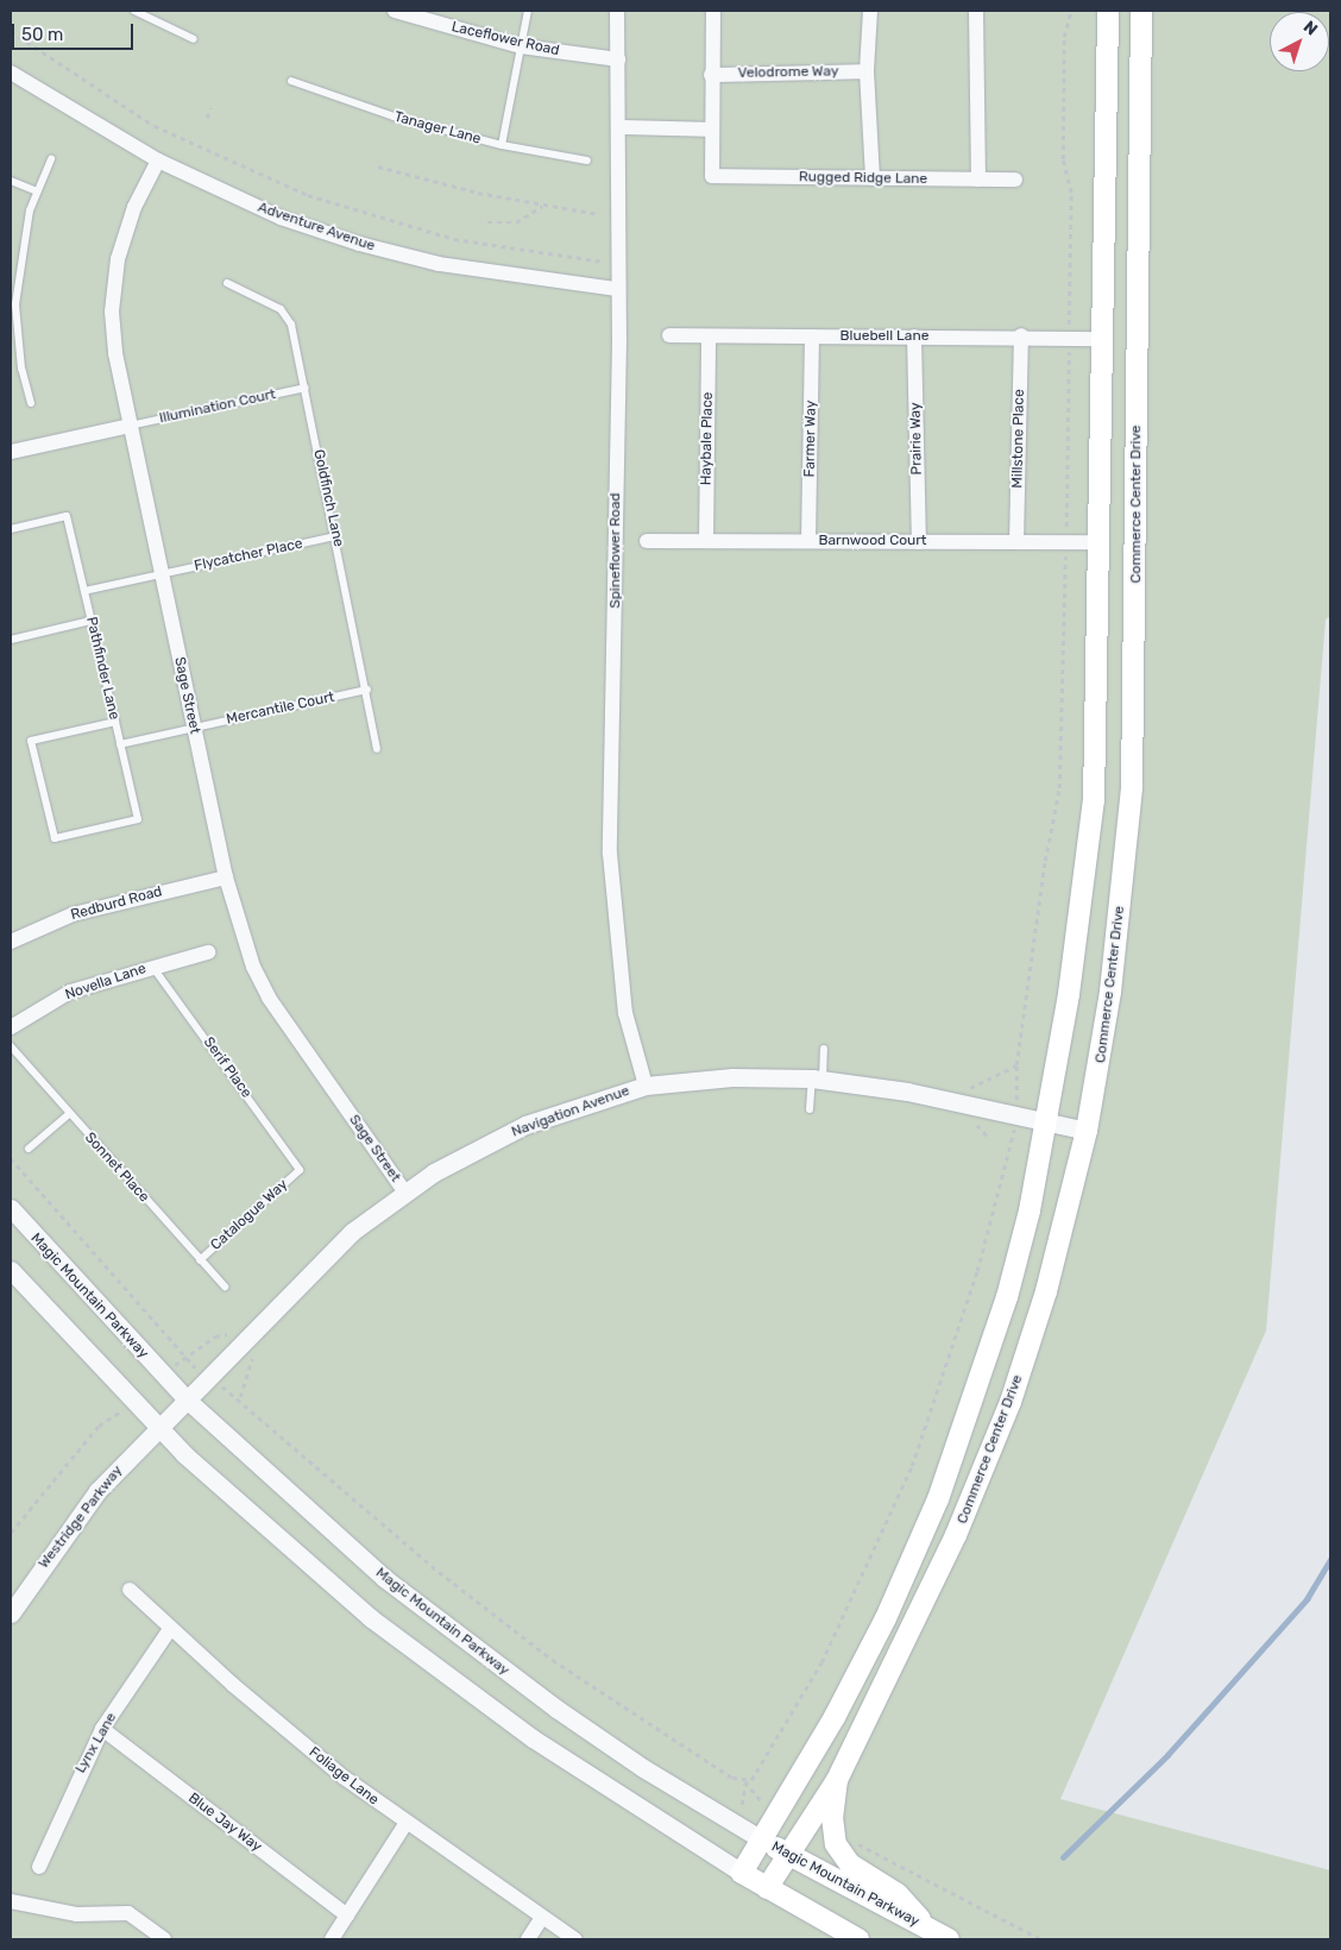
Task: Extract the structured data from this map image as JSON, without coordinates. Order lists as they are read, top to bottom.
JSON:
{
  "streets": {
    "main road": ["Commerce Center Drive", "Magic Mountain Parkway"],
    "street": [
      "Laceflower Road",
      "Velodrome Way",
      "Rugged Ridge Lane",
      "Adventure Avenue",
      "Bluebell Lane",
      "Haybale Place",
      "Farmer Way",
      "Prairie Way",
      "Millstone Place",
      "Barnwood Court",
      "Spineflower Road",
      "Sage Street",
      "Redburd Road",
      "Novella Lane",
      "Navigation Avenue",
      "Westridge Parkway",
      "Lynx Lane",
      "Foliage Lane",
      "Blue Jay Way"
    ],
    "lane": [
      "Tanager Lane",
      "Illumination Court",
      "Goldfinch Lane",
      "Flycatcher Place",
      "Pathfinder Lane",
      "Mercantile Court",
      "Serif Place",
      "Sonnet Place",
      "Catalogue Way"
    ]
  },
  "crossings": [
    ["Laceflower Road", "Spineflower Road"],
    ["Adventure Avenue", "Spineflower Road"],
    ["Adventure Avenue", "Sage Street"],
    ["Bluebell Lane", "Haybale Place"],
    ["Bluebell Lane", "Farmer Way"],
    ["Bluebell Lane", "Prairie Way"],
    ["Bluebell Lane", "Millstone Place"],
    ["Illumination Court", "Goldfinch Lane"],
    ["Illumination Court", "Sage Street"],
    ["Haybale Place", "Barnwood Court"],
    ["Farmer Way", "Barnwood Court"],
    ["Prairie Way", "Barnwood Court"],
    ["Millstone Place", "Barnwood Court"],
    ["Goldfinch Lane", "Flycatcher Place"],
    ["Goldfinch Lane", "Mercantile Court"],
    ["Commerce Center Drive", "Navigation Avenue"],
    ["Commerce Center Drive", "Magic Mountain Parkway"],
    ["Spineflower Road", "Navigation Avenue"],
    ["Flycatcher Place", "Pathfinder Lane"],
    ["Flycatcher Place", "Sage Street"],
    ["Pathfinder Lane", "Mercantile Court"],
    ["Sage Street", "Mercantile Court"],
    ["Sage Street", "Redburd Road"],
    ["Sage Street", "Navigation Avenue"],
    ["Novella Lane", "Serif Place"],
    ["Serif Place", "Catalogue Way"],
    ["Navigation Avenue", "Magic Mountain Parkway"],
    ["Navigation Avenue", "Westridge Parkway"],
    ["Sonnet Place", "Catalogue Way"],
    ["Lynx Lane", "Foliage Lane"],
    ["Lynx Lane", "Blue Jay Way"]
  ],
  "scale_bar": "50 m",
  "north": "top right"
}
